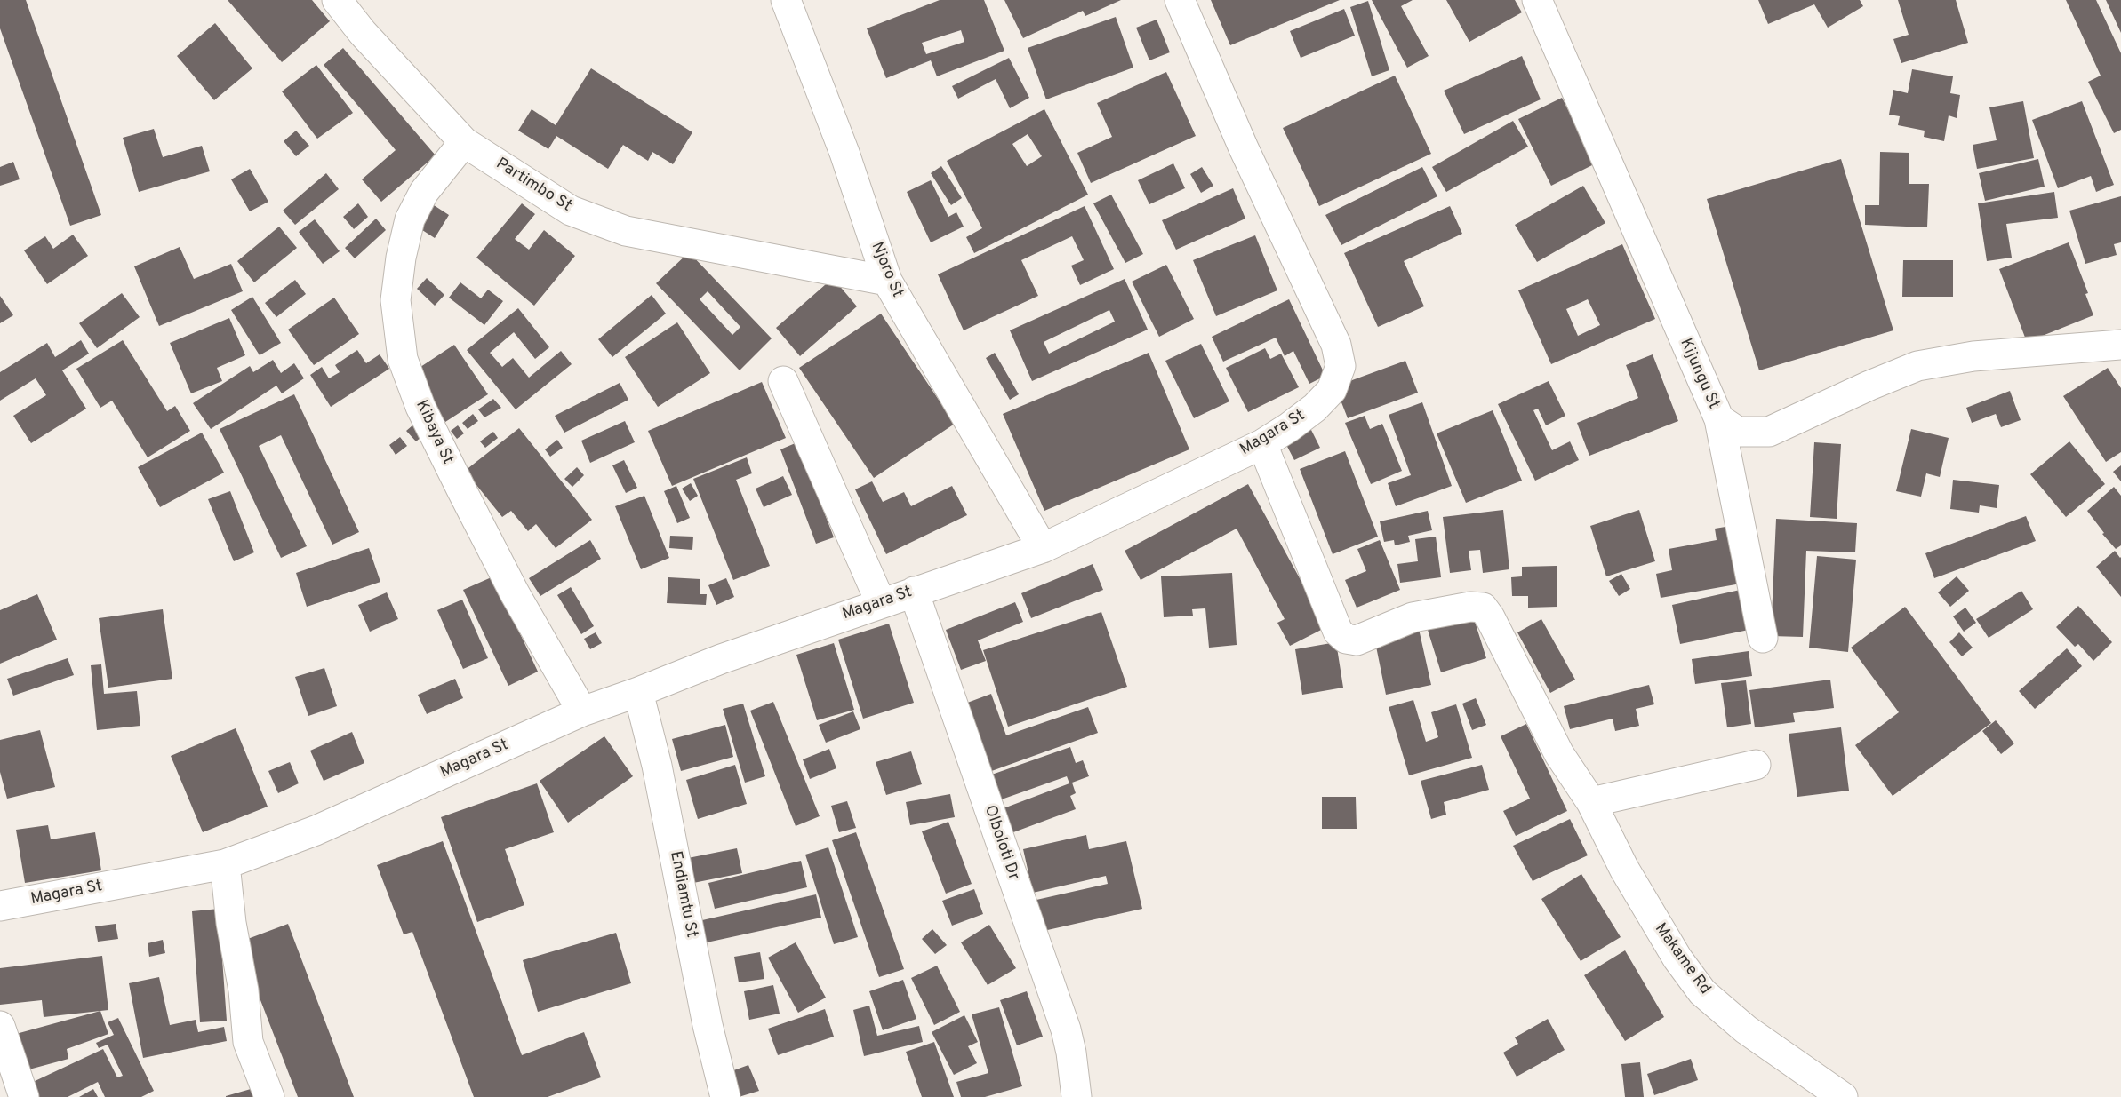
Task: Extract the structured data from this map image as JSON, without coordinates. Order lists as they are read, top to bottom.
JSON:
{
  "streets": {
    "street": [
      "Partimbo St",
      "Njoro St",
      "Kijungu St",
      "Kibaya St",
      "Magara St",
      "Olboloti Dr",
      "Endiamtu St",
      "Makame Rd"
    ]
  },
  "crossings": [
    ["Partimbo St", "Njoro St"],
    ["Partimbo St", "Kibaya St"],
    ["Njoro St", "Magara St"],
    ["Kibaya St", "Magara St"],
    ["Magara St", "Olboloti Dr"],
    ["Magara St", "Endiamtu St"],
    ["Magara St", "Makame Rd"]
  ]
}
